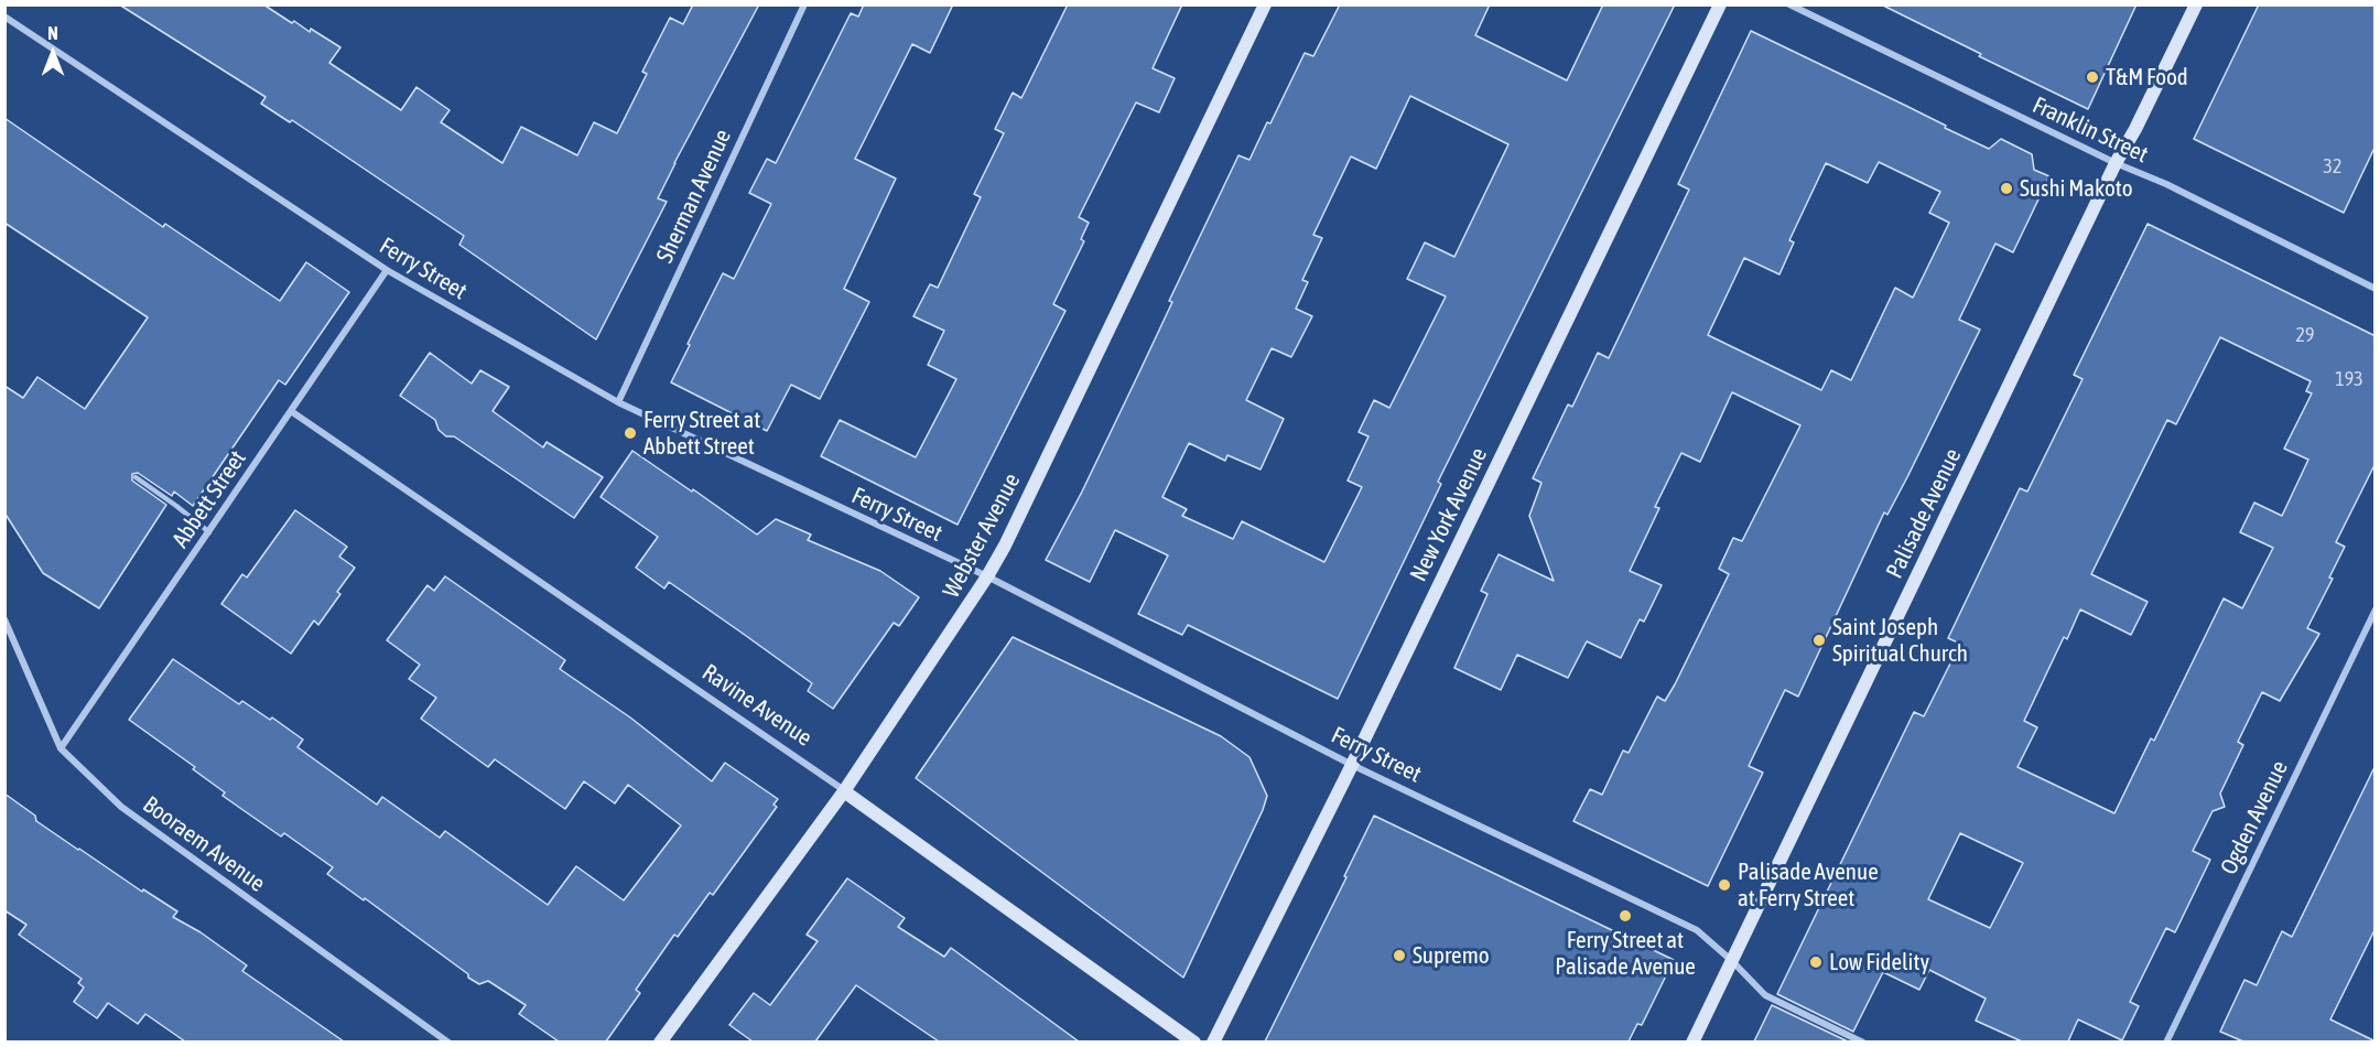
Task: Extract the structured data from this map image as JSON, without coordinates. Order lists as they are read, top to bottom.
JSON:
{
  "streets": {
    "street": [
      "Franklin Street",
      "Sherman Avenue",
      "Ferry Street",
      "Abbett Street",
      "Palisade Avenue",
      "New York Avenue",
      "Webster Avenue",
      "Ravine Avenue",
      "Ogden Avenue",
      "Booraem Avenue"
    ]
  },
  "crossings": [
    ["Franklin Street", "Palisade Avenue"],
    ["Sherman Avenue", "Ferry Street"],
    ["Ferry Street", "Abbett Street"],
    ["Ferry Street", "Palisade Avenue"],
    ["Ferry Street", "New York Avenue"],
    ["Ferry Street", "Webster Avenue"],
    ["Abbett Street", "Ravine Avenue"],
    ["Abbett Street", "Booraem Avenue"],
    ["Webster Avenue", "Ravine Avenue"]
  ],
  "places": [
    "T&M Food",
    "Sushi Makoto",
    "Ferry Street at Abbett Street",
    "Saint Joseph Spiritual Church",
    "Palisade Avenue at Ferry Street",
    "Ferry Street at Palisade Avenue",
    "Supremo",
    "Low Fidelity"
  ],
  "house_numbers": ["32", "29", "193"],
  "north": "top"
}
